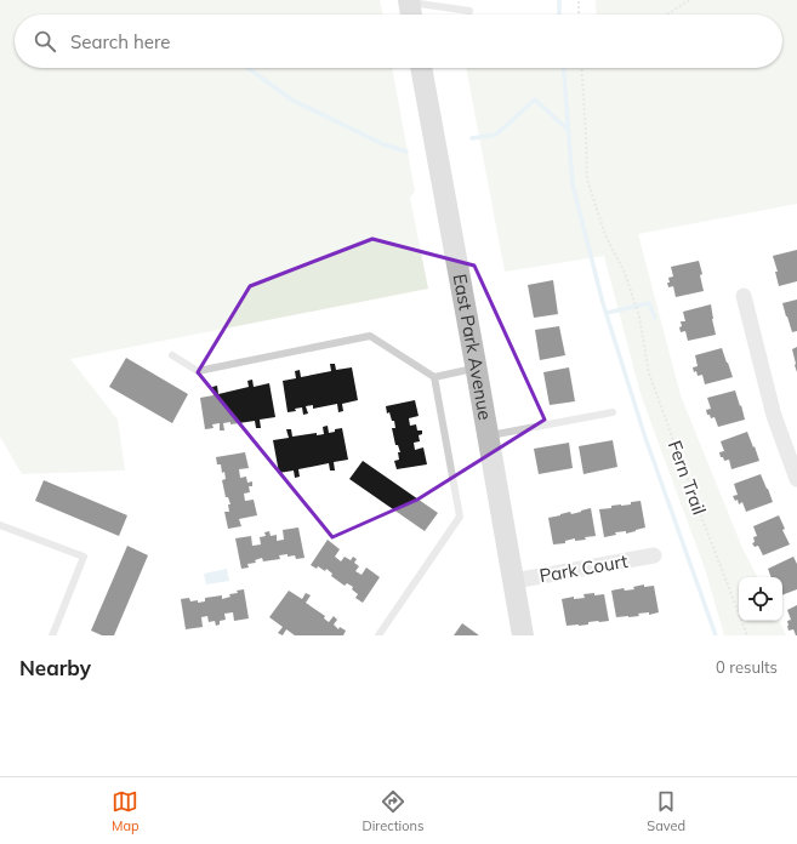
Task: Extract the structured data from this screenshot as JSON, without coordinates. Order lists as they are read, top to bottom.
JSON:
{
  "streets": {
    "main road": ["East Park Avenue"],
    "street": ["Park Court"],
    "path": ["Fern Trail"]
  },
  "crossings": [
    ["East Park Avenue", "Park Court"]
  ],
  "page": {
    "search": "Search here",
    "heading": ["Nearby", "0 results"],
    "nav": ["Map", "Directions", "Saved"]
  }
}
